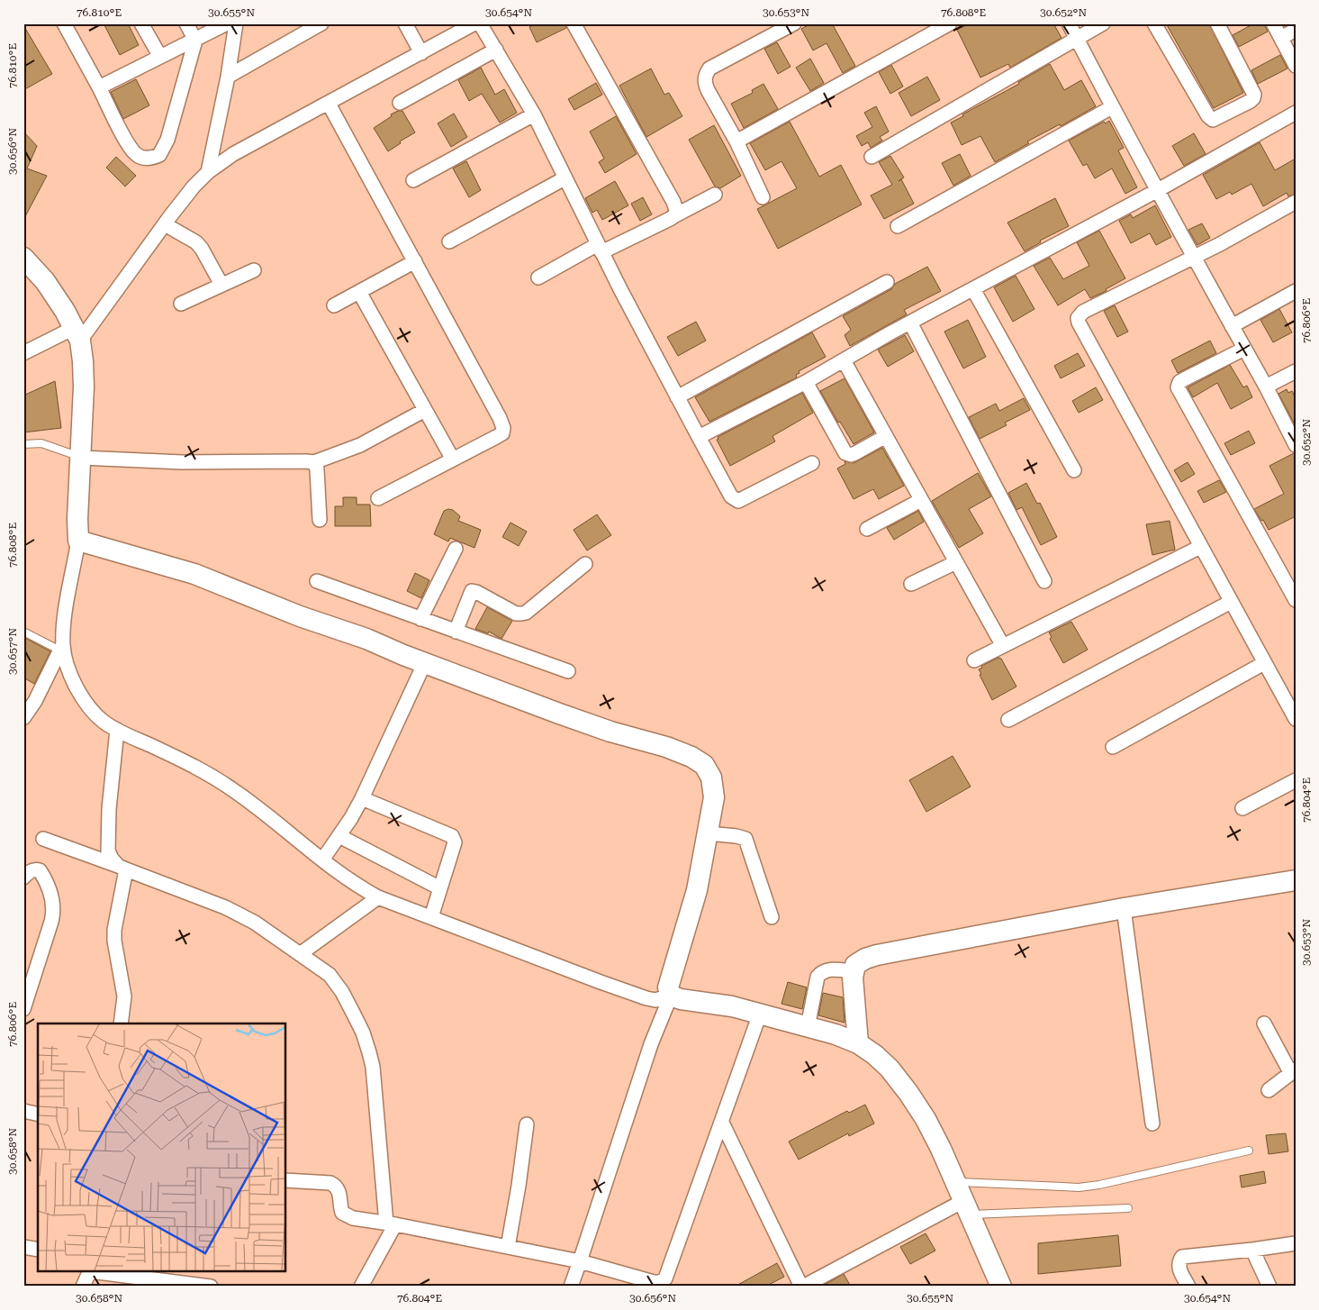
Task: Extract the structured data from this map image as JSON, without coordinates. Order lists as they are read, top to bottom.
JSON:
{
  "coordinates": [
    "76.810°E",
    "30.655°N",
    "30.654°N",
    "30.653°N",
    "76.808°E",
    "30.652°N",
    "30.656°N",
    "76.806°E",
    "30.657°N",
    "76.804°E",
    "30.658°N"
  ]
}
